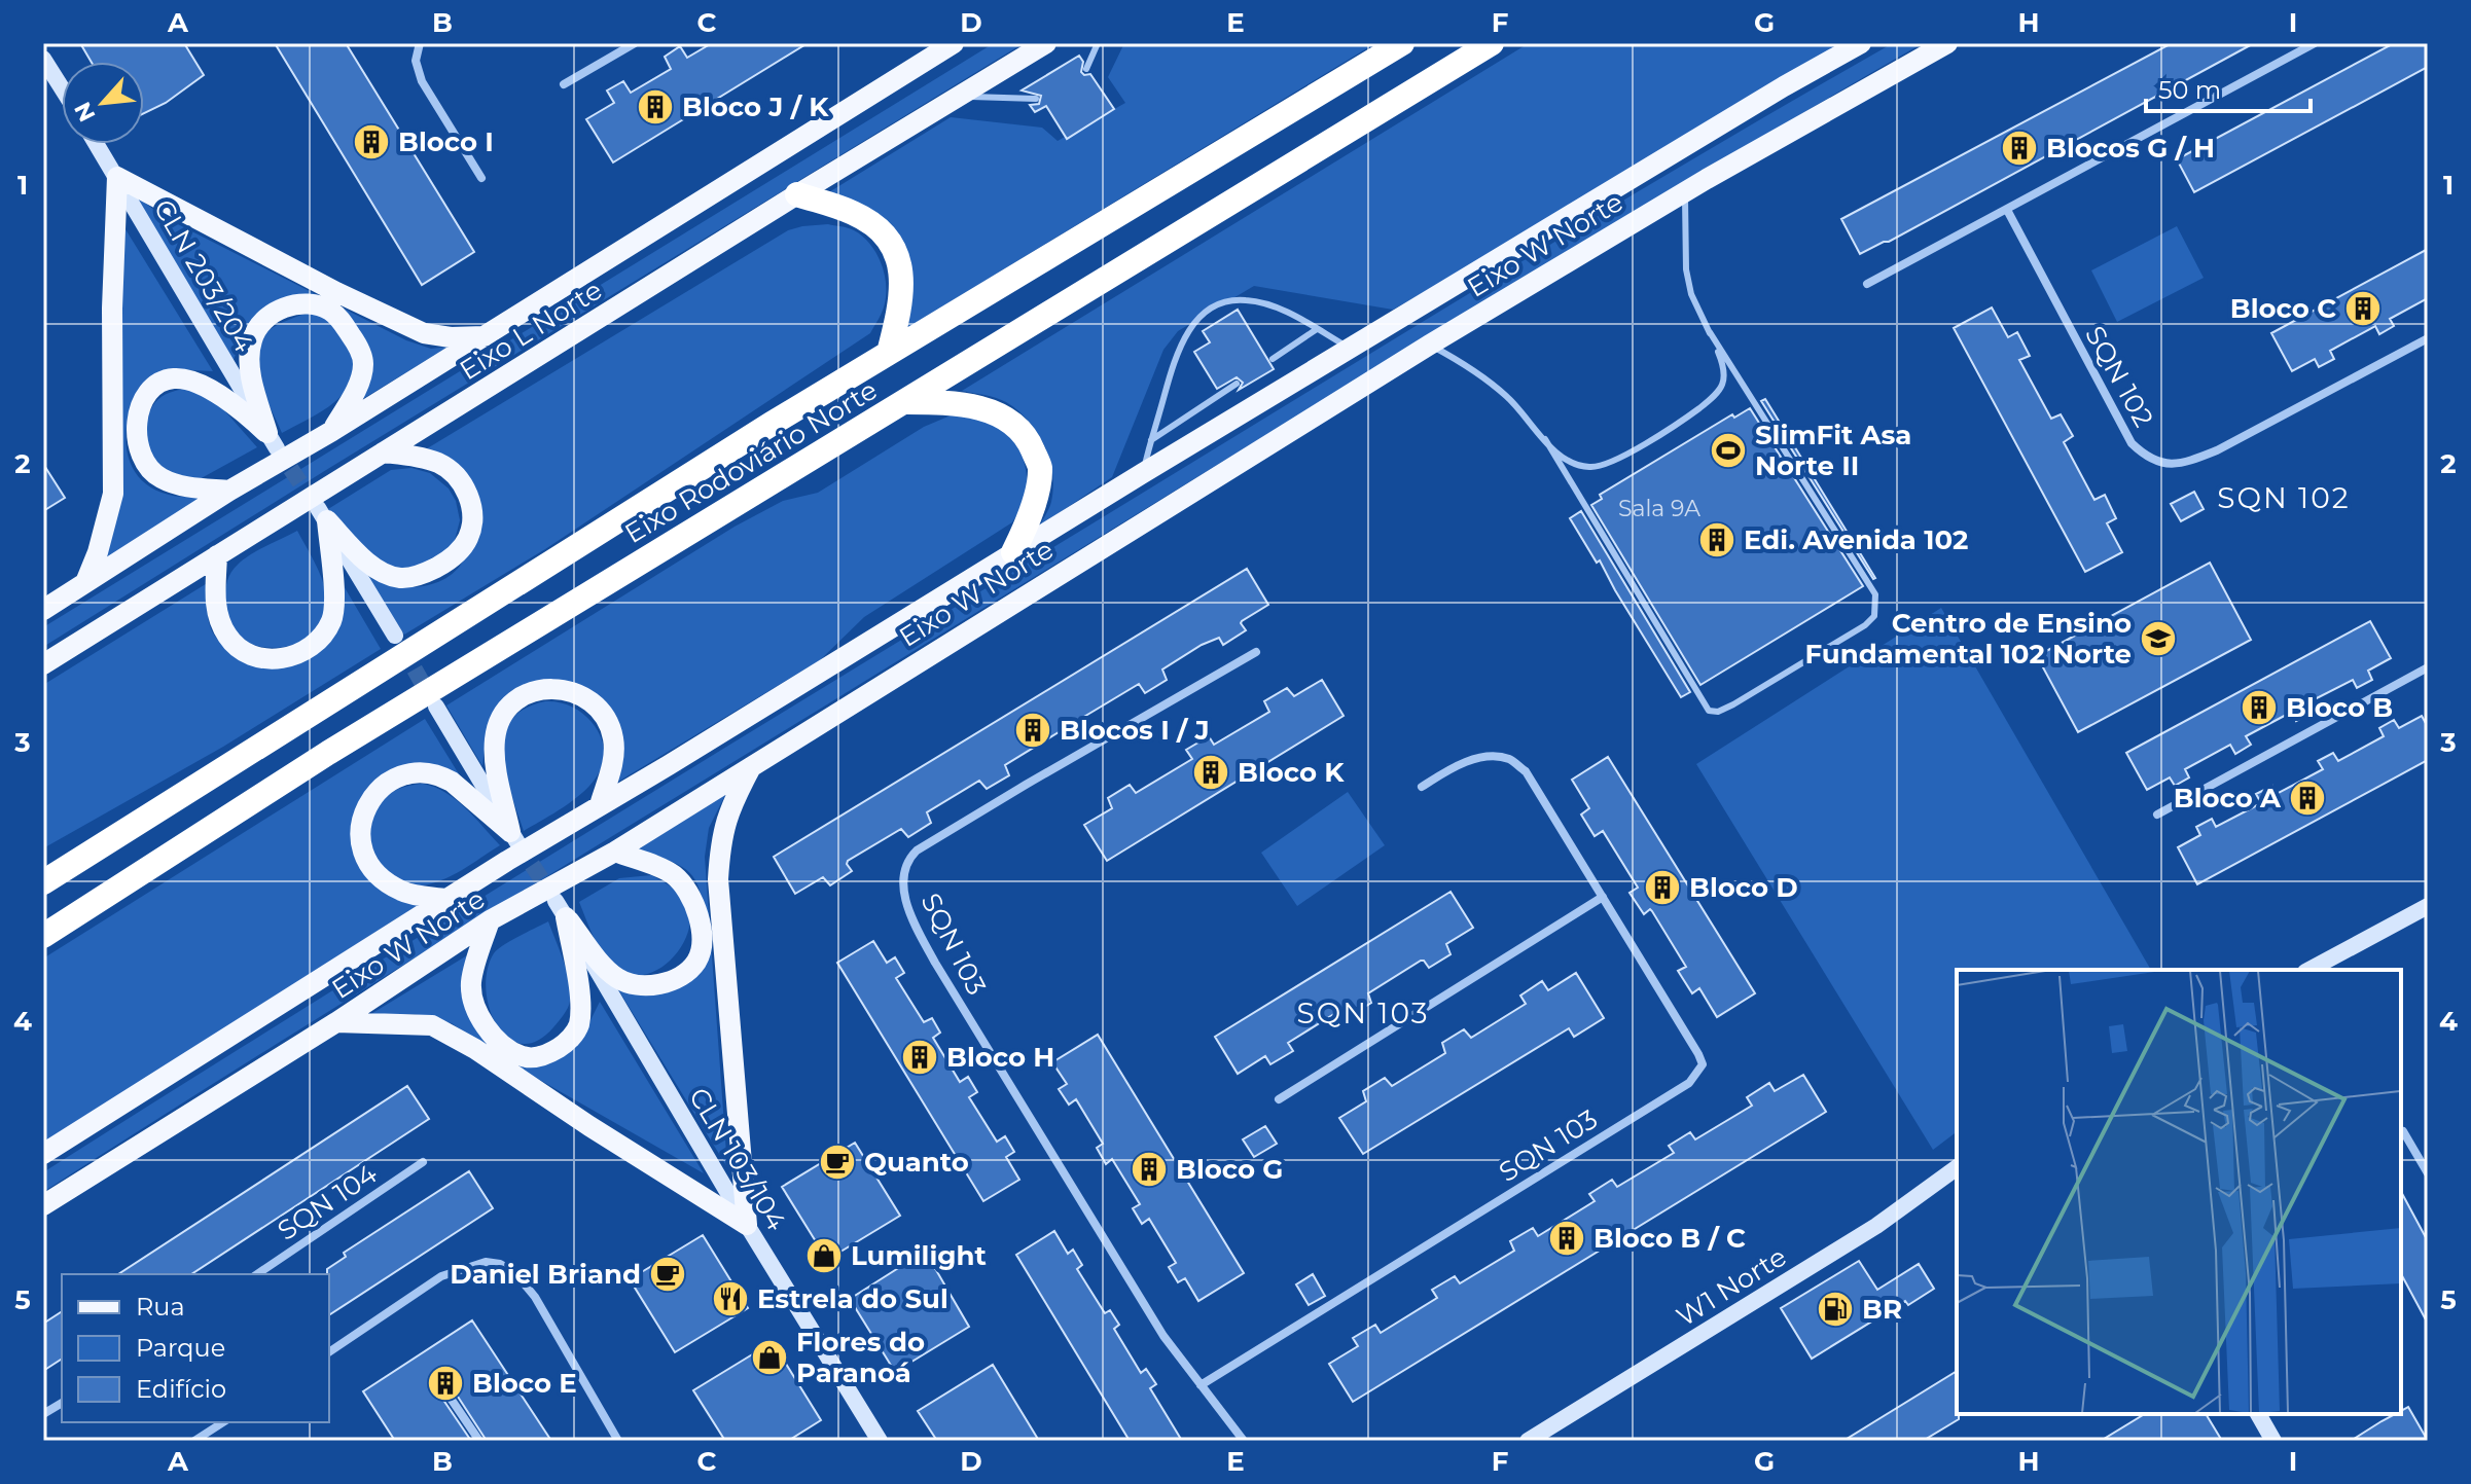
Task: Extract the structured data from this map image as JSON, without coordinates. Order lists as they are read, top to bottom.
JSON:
{
  "streets": {
    "highway": ["Eixo Rodoviário Norte"],
    "main road": ["Eixo W Norte", "Eixo L Norte"],
    "street": [
      "CLN 203/204",
      "SQN 102",
      "SQN 103",
      "CLN 103/104",
      "SQN 104",
      "W1 Norte"
    ]
  },
  "districts": ["SQN 102", "SQN 103"],
  "places": {
    "building": [
      "Bloco J / K",
      "Bloco I",
      "Blocos G / H",
      "Bloco C",
      "Edi. Avenida 102",
      "Bloco B",
      "Blocos I / J",
      "Bloco K",
      "Bloco A",
      "Bloco D",
      "Bloco H",
      "Bloco G",
      "Bloco B / C",
      "Bloco E"
    ],
    "sports": ["SlimFit Asa Norte II"],
    "school or university": ["Centro de Ensino Fundamental 102 Norte"],
    "cafe": ["Quanto", "Daniel Briand"],
    "shop": ["Lumilight", "Flores do Paranoá"],
    "restaurant": ["Estrela do Sul"],
    "fuel station": ["BR"]
  },
  "house_numbers": ["Sala 9A"],
  "legend": ["Rua", "Parque", "Edifício"],
  "scale_bar": "50 m",
  "north": "bottom left",
  "grid": {
    "columns": [
      "A",
      "B",
      "C",
      "D",
      "E",
      "F",
      "G",
      "H",
      "I"
    ],
    "rows": [
      "1",
      "2",
      "3",
      "4",
      "5"
    ]
  }
}
